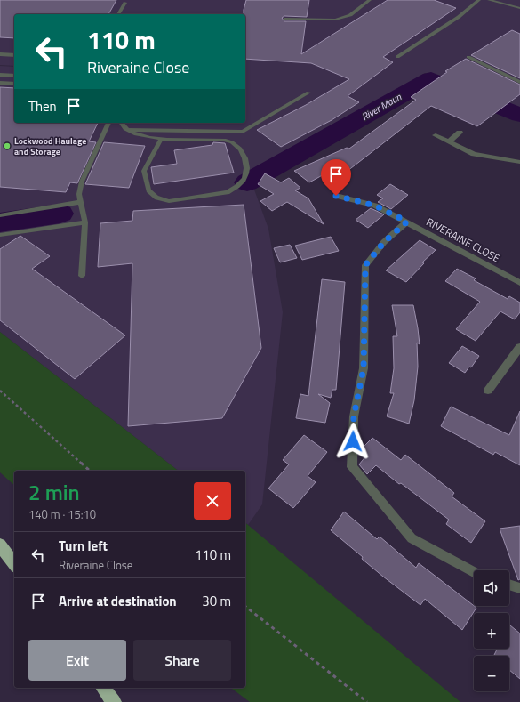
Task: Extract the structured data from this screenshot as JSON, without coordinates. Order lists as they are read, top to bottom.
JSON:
{
  "streets": {
    "street": ["RIVERAINE CLOSE"]
  },
  "water": ["River Maun"],
  "places": ["Lockwood Haulage and Storage"],
  "page": {
    "turn": ["110 m", "Riveraine Close"],
    "then": "Then",
    "heading": ["2 min", "140 m · 15:10"],
    "list": [
      {
        "name": "Turn left",
        "note": "Riveraine Close",
        "value": "110 m"
      },
      {
        "name": "Arrive at destination",
        "value": "30 m"
      }
    ],
    "map_buttons": ["+", "−"],
    "buttons": ["Exit", "Share"]
  }
}
